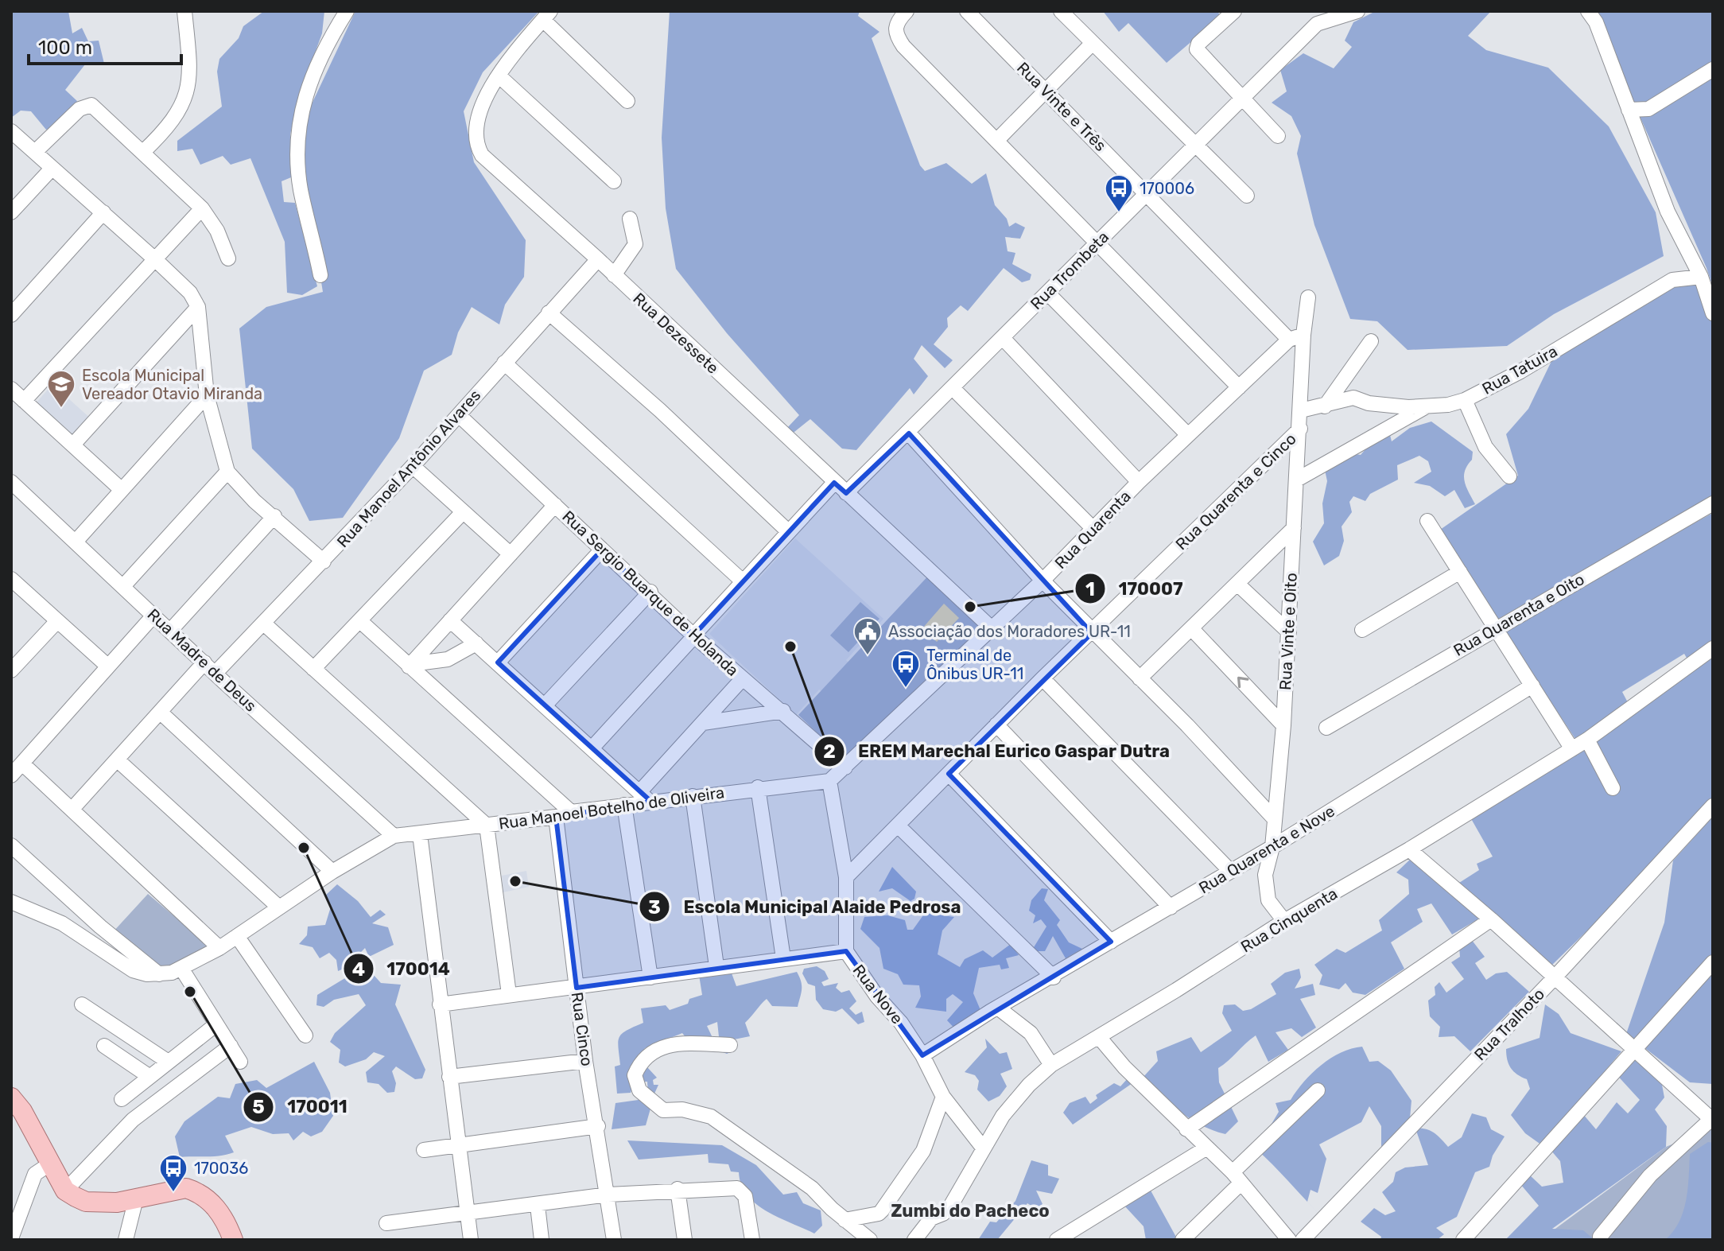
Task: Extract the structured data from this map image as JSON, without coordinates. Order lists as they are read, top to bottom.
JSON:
{
  "streets": {
    "street": [
      "Rua Vinte e Três",
      "Rua Trombeta",
      "Rua Dezessete",
      "Rua Tatuira",
      "Rua Manoel Antônio Alvares",
      "Rua Quarenta e Cinco",
      "Rua Quarenta",
      "Rua Sergio Buarque de Holanda",
      "Rua Quarenta e Oito",
      "Rua Vinte e Oito",
      "Rua Madre de Deus",
      "Rua Manoel Botelho de Oliveira",
      "Rua Quarenta e Nove",
      "Rua Cinquenta",
      "Rua Nove",
      "Rua Tralhoto",
      "Rua Cinco"
    ]
  },
  "crossings": [
    ["Rua Vinte e Três", "Rua Trombeta"],
    ["Rua Vinte e Três", "Rua Quarenta"],
    ["Rua Vinte e Três", "Rua Vinte e Oito"],
    ["Rua Trombeta", "Rua Dezessete"],
    ["Rua Dezessete", "Rua Manoel Antônio Alvares"],
    ["Rua Dezessete", "Rua Quarenta"],
    ["Rua Tatuira", "Rua Vinte e Oito"],
    ["Rua Manoel Antônio Alvares", "Rua Sergio Buarque de Holanda"],
    ["Rua Manoel Antônio Alvares", "Rua Madre de Deus"],
    ["Rua Quarenta e Cinco", "Rua Vinte e Oito"],
    ["Rua Quarenta e Cinco", "Rua Nove"],
    ["Rua Quarenta", "Rua Sergio Buarque de Holanda"],
    ["Rua Quarenta", "Rua Vinte e Oito"],
    ["Rua Quarenta", "Rua Manoel Botelho de Oliveira"],
    ["Rua Quarenta", "Rua Nove"],
    ["Rua Vinte e Oito", "Rua Quarenta e Nove"],
    ["Rua Vinte e Oito", "Rua Cinquenta"],
    ["Rua Madre de Deus", "Rua Manoel Botelho de Oliveira"],
    ["Rua Manoel Botelho de Oliveira", "Rua Nove"],
    ["Rua Manoel Botelho de Oliveira", "Rua Cinco"],
    ["Rua Quarenta e Nove", "Rua Nove"],
    ["Rua Cinquenta", "Rua Nove"]
  ],
  "districts": ["Zumbi do Pacheco"],
  "places": {
    "bus stop": ["170006", "Terminal de Ônibus UR-11", "170036"],
    "school or university": ["Escola Municipal Vereador Otavio Miranda"],
    "other": [
      "170007",
      "EREM Marechal Eurico Gaspar Dutra",
      "170014",
      "Escola Municipal Alaide Pedrosa",
      "170011"
    ],
    "public building": ["Associação dos Moradores UR-11"]
  },
  "scale_bar": "100 m"
}
